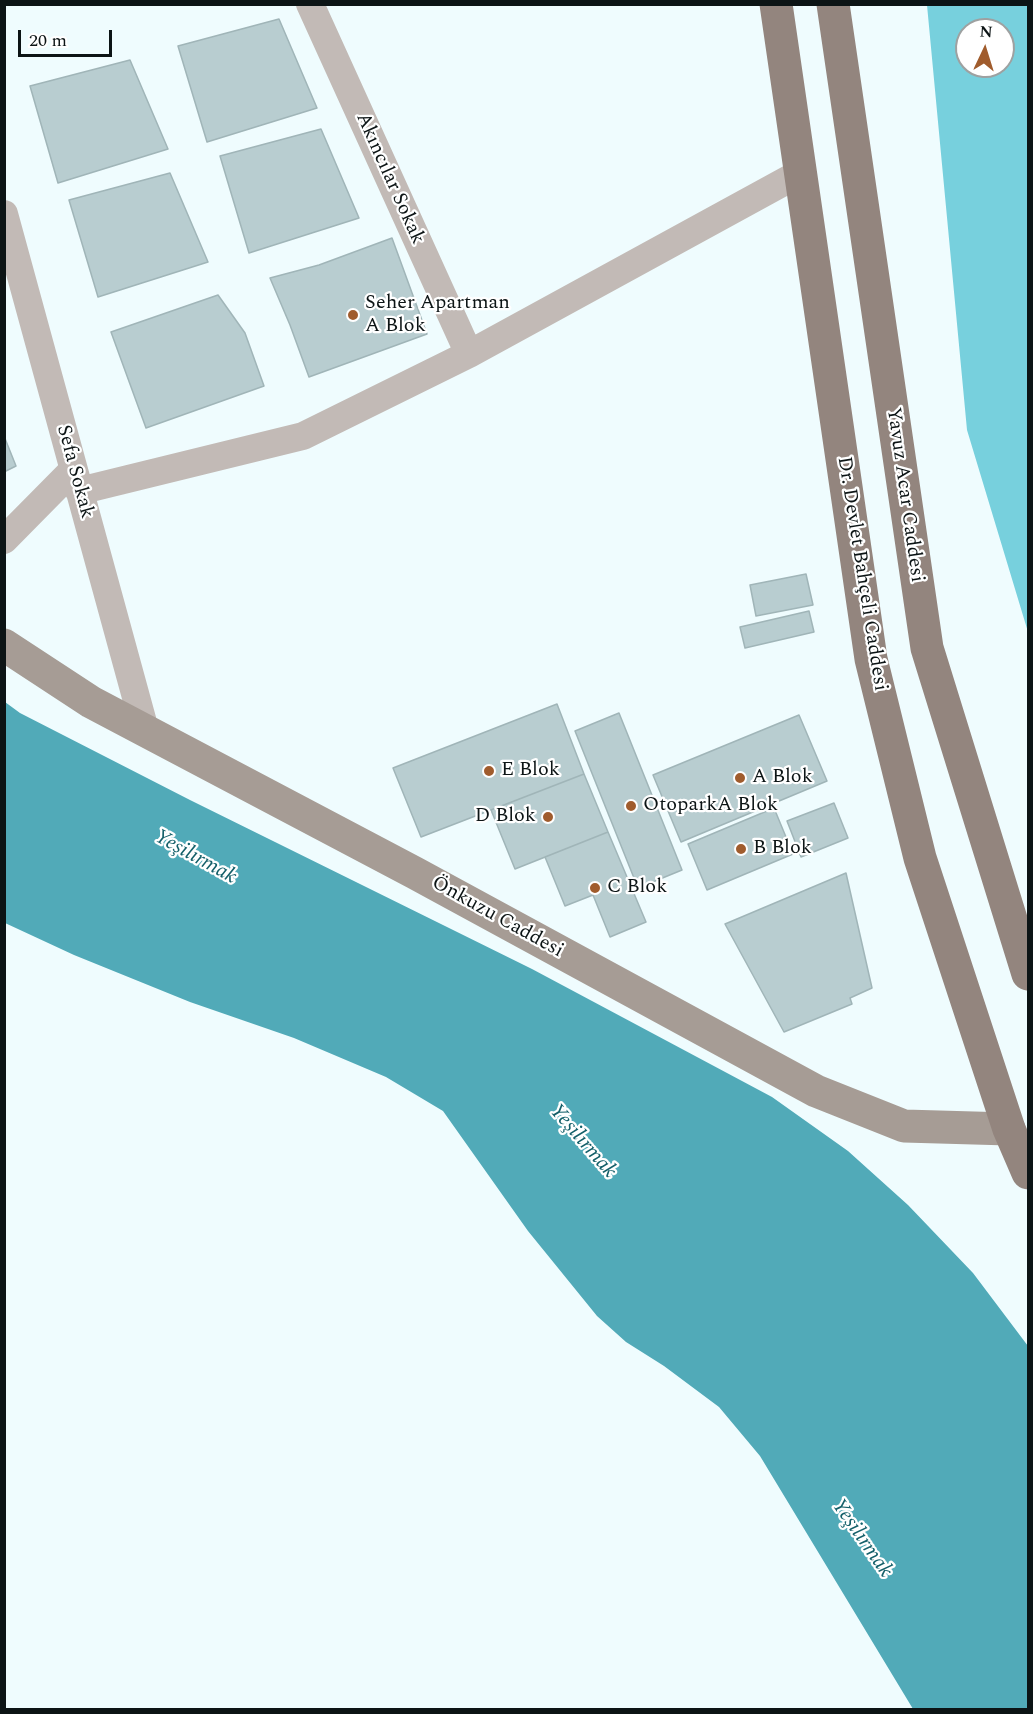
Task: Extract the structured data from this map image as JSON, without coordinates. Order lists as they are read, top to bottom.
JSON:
{
  "streets": {
    "main road": ["Yavuz Acar Caddesi", "Dr. Devlet Bahçeli Caddesi"],
    "street": ["Akıncılar Sokak", "Sefa Sokak", "Önkuzu Caddesi"]
  },
  "crossings": [
    ["Sefa Sokak", "Önkuzu Caddesi"],
    ["Dr. Devlet Bahçeli Caddesi", "Önkuzu Caddesi"]
  ],
  "water": ["Yeşilırmak"],
  "places": [
    "Seher Apartman A Blok",
    "E Blok",
    "A Blok",
    "OtoparkA Blok",
    "D Blok",
    "B Blok",
    "C Blok"
  ],
  "scale_bar": "20 m",
  "north": "top"
}
